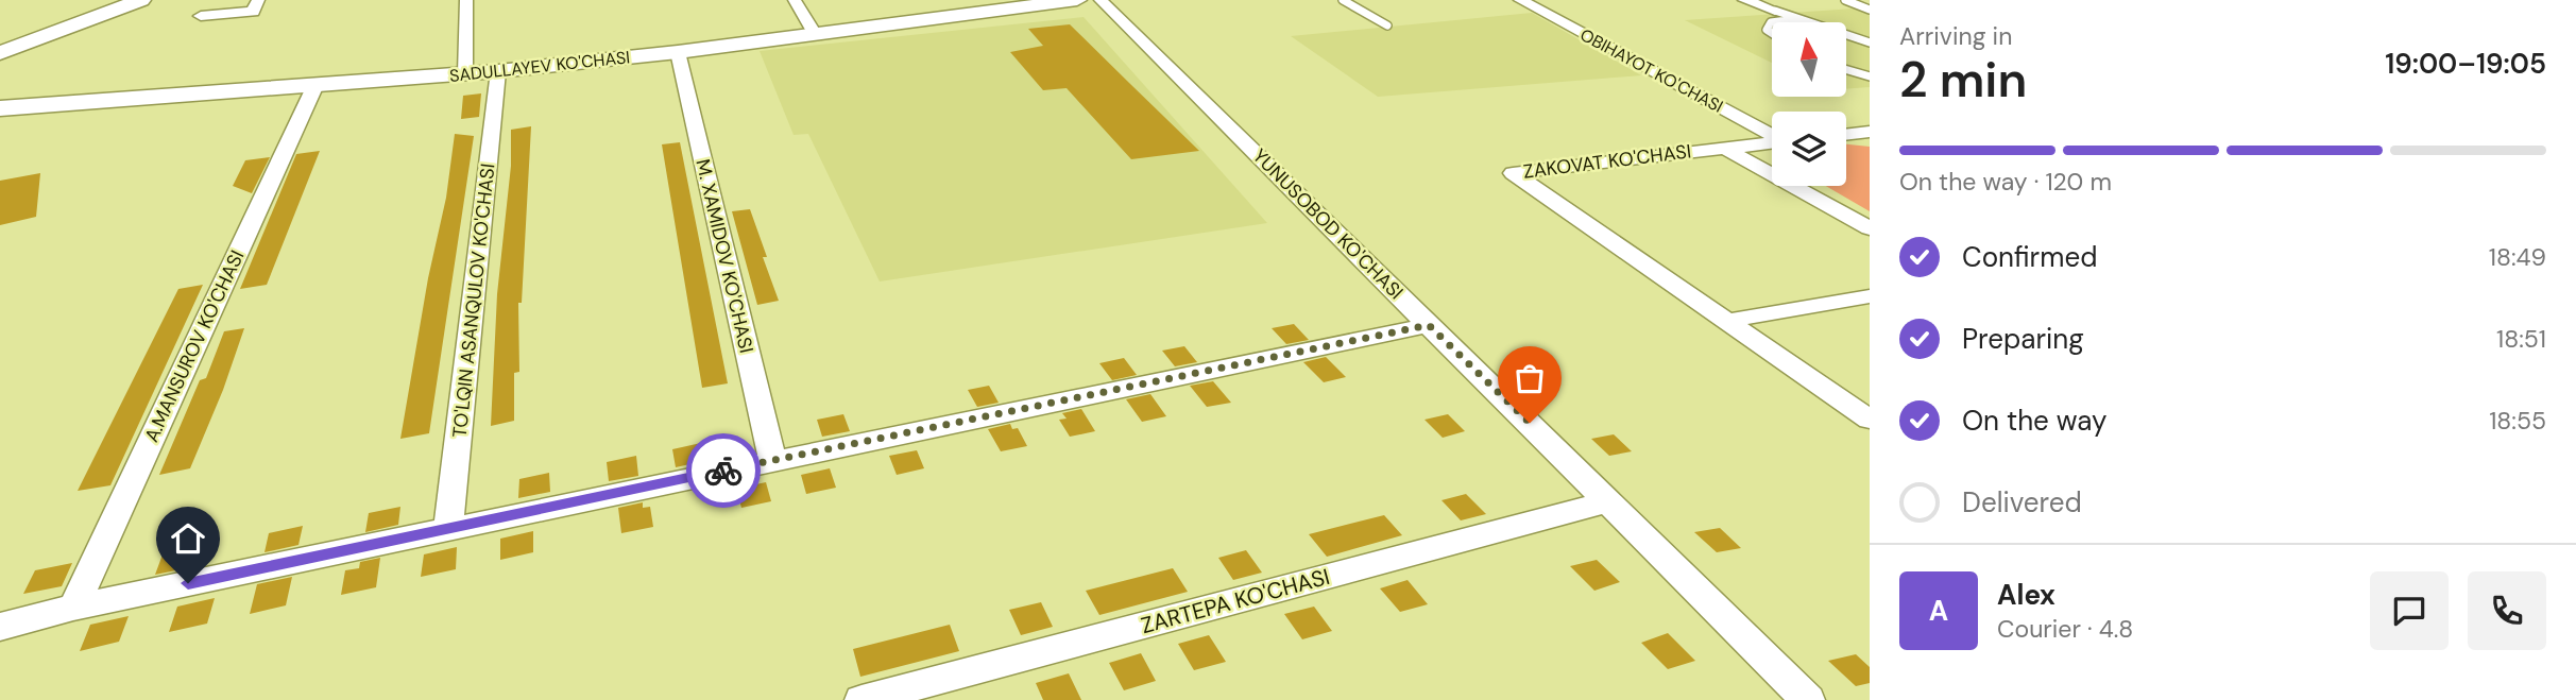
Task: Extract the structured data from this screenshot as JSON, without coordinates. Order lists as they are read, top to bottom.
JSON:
{
  "streets": {
    "main road": ["SADULLAYEV KO'CHASI"],
    "street": [
      "OBIHAYOT KO'CHASI",
      "ZAKOVAT KO'CHASI",
      "YUNUSOBOD KO'CHASI",
      "M. XAMIDOV KO'CHASI",
      "TO'LQIN ASANQULOV KO'CHASI",
      "A.MANSUROV KO'CHASI",
      "ZARTEPA KO'CHASI"
    ]
  },
  "crossings": [
    ["SADULLAYEV KO'CHASI", "M. XAMIDOV KO'CHASI"],
    ["SADULLAYEV KO'CHASI", "TO'LQIN ASANQULOV KO'CHASI"],
    ["SADULLAYEV KO'CHASI", "A.MANSUROV KO'CHASI"],
    ["YUNUSOBOD KO'CHASI", "ZARTEPA KO'CHASI"]
  ],
  "north": "top",
  "page": {
    "heading": ["2 min", "Arriving in", "19:00–19:05"],
    "panel": ["Alex", "Courier · 4.8"],
    "bar": "On the way · 120 m",
    "list": [
      ["Confirmed", "18:49"],
      ["Preparing", "18:51"],
      ["On the way", "18:55"],
      "Delivered"
    ],
    "round": "A"
  }
}
